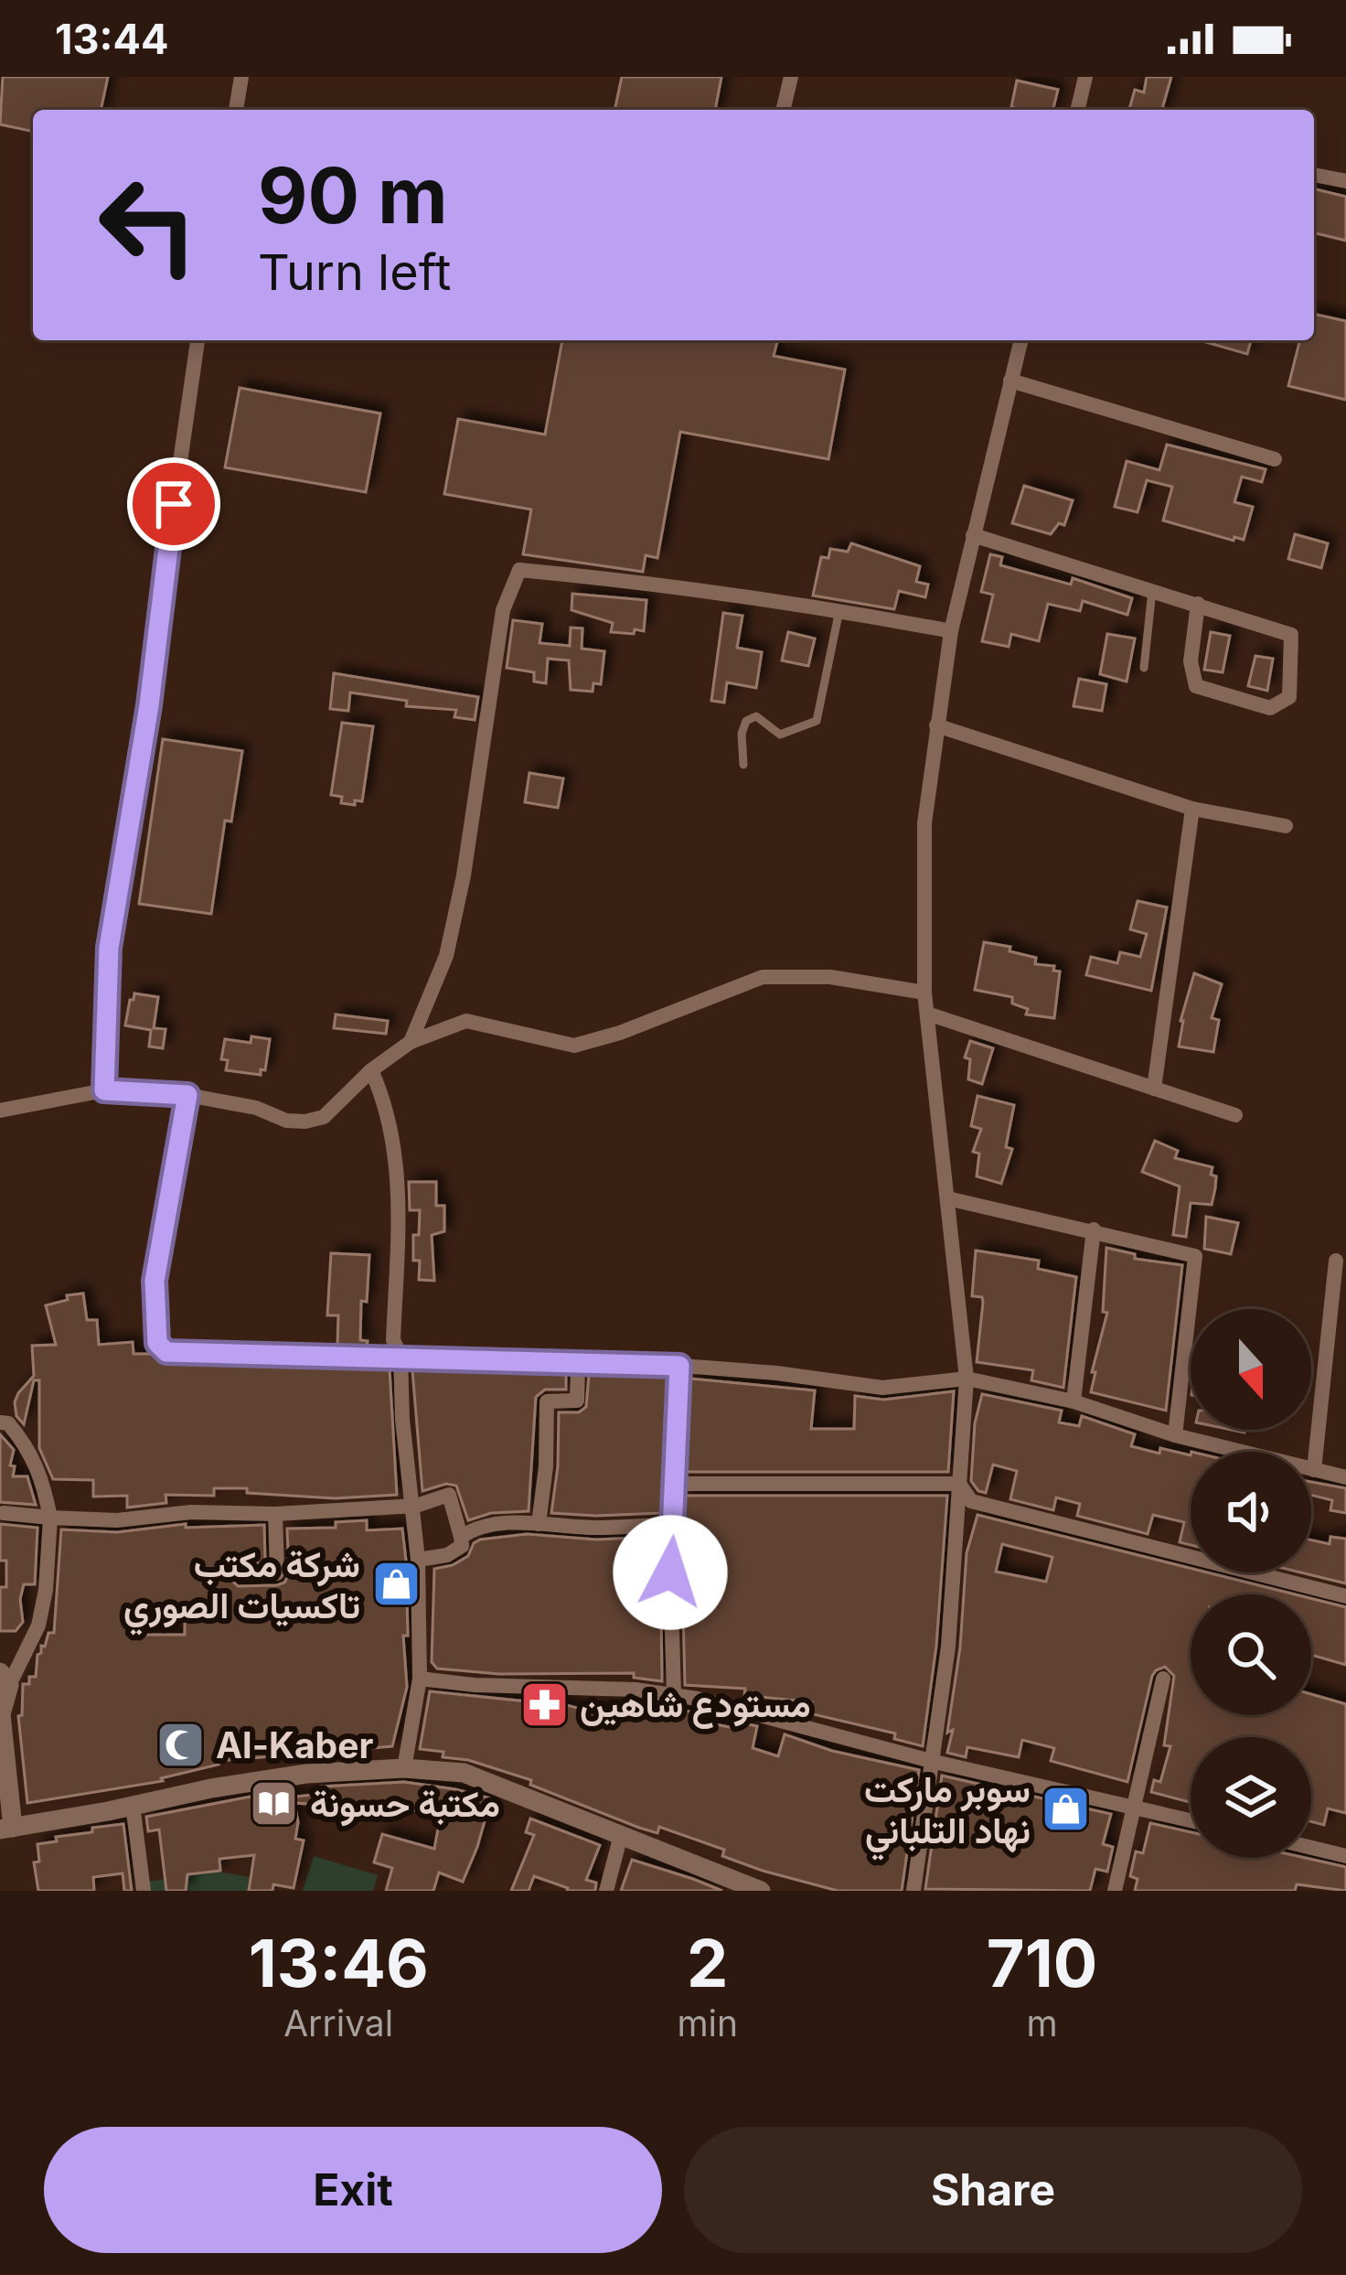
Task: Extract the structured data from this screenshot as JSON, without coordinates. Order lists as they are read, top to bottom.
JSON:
{
  "places": {
    "shop": ["شركة مكتب تاكسيات الصوري", "سوبر ماركت نهاد التلباني"],
    "pharmacy": ["مستودع شاهين"],
    "mosque": ["Al-Kaber"],
    "library": ["مكتبة حسونة"]
  },
  "north": "bottom",
  "page": {
    "status": "13:44",
    "turn": ["90 m", "Turn left"],
    "eta": [
      "13:46",
      "Arrival",
      "2",
      "min",
      "710",
      "m"
    ],
    "buttons": ["Exit", "Share"]
  }
}
